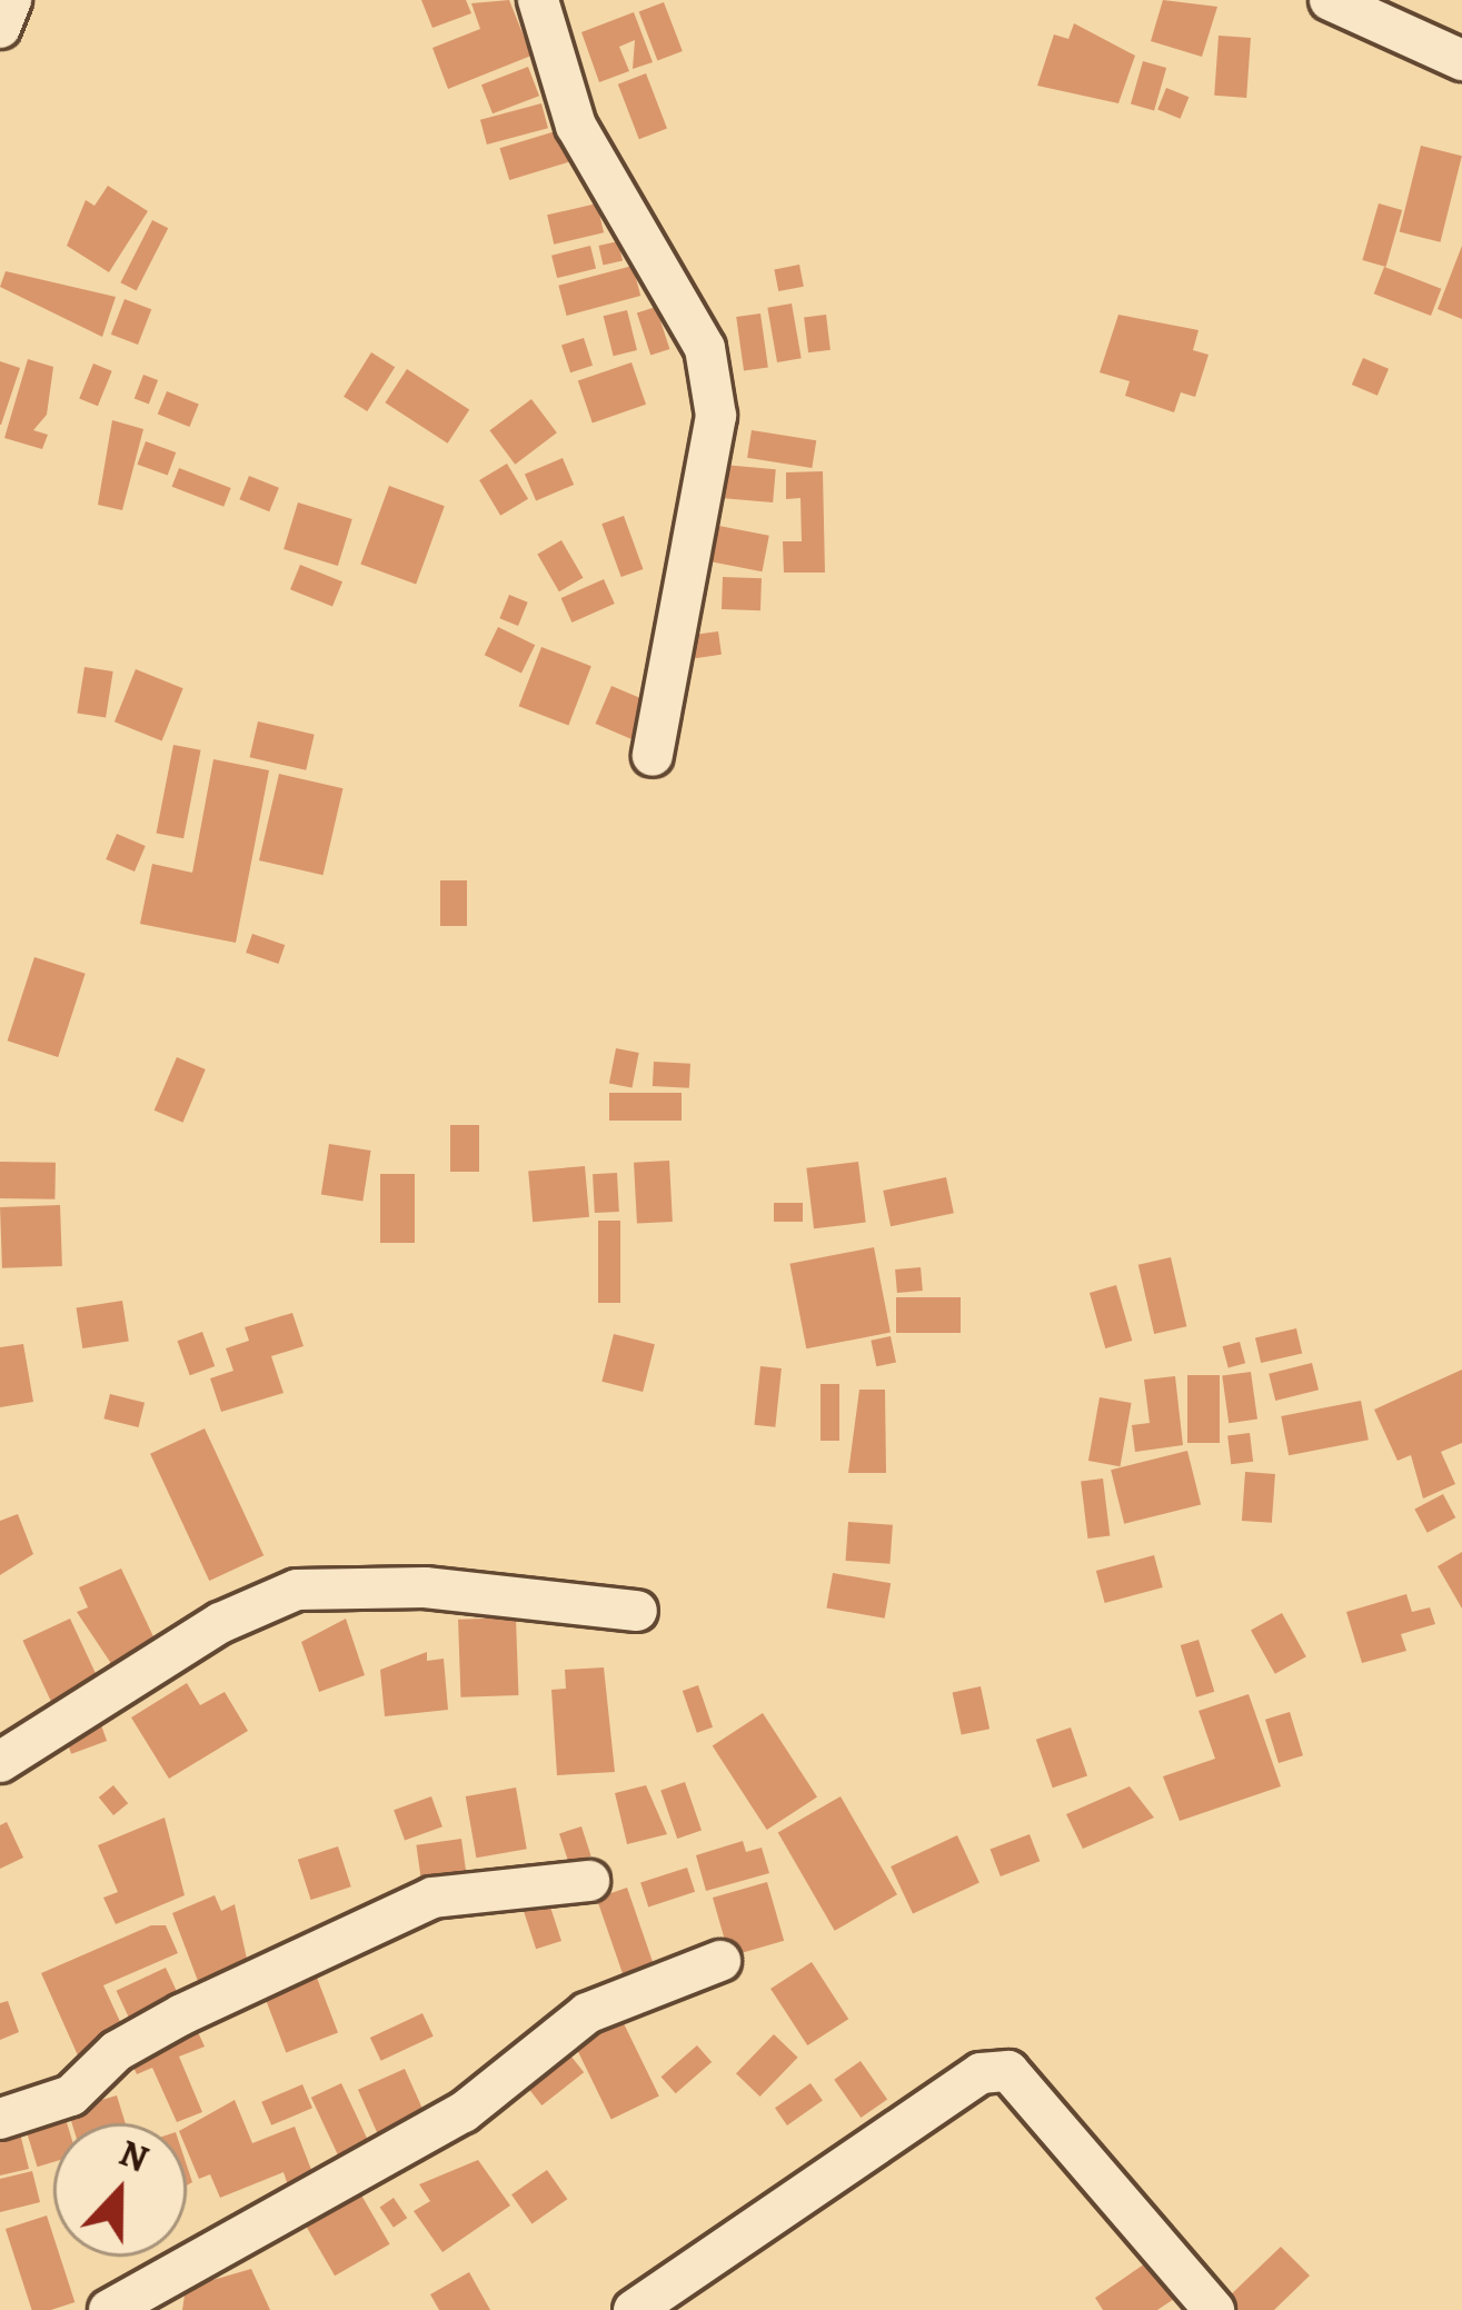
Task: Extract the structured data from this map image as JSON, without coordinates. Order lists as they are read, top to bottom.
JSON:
{
  "north": "top"
}
